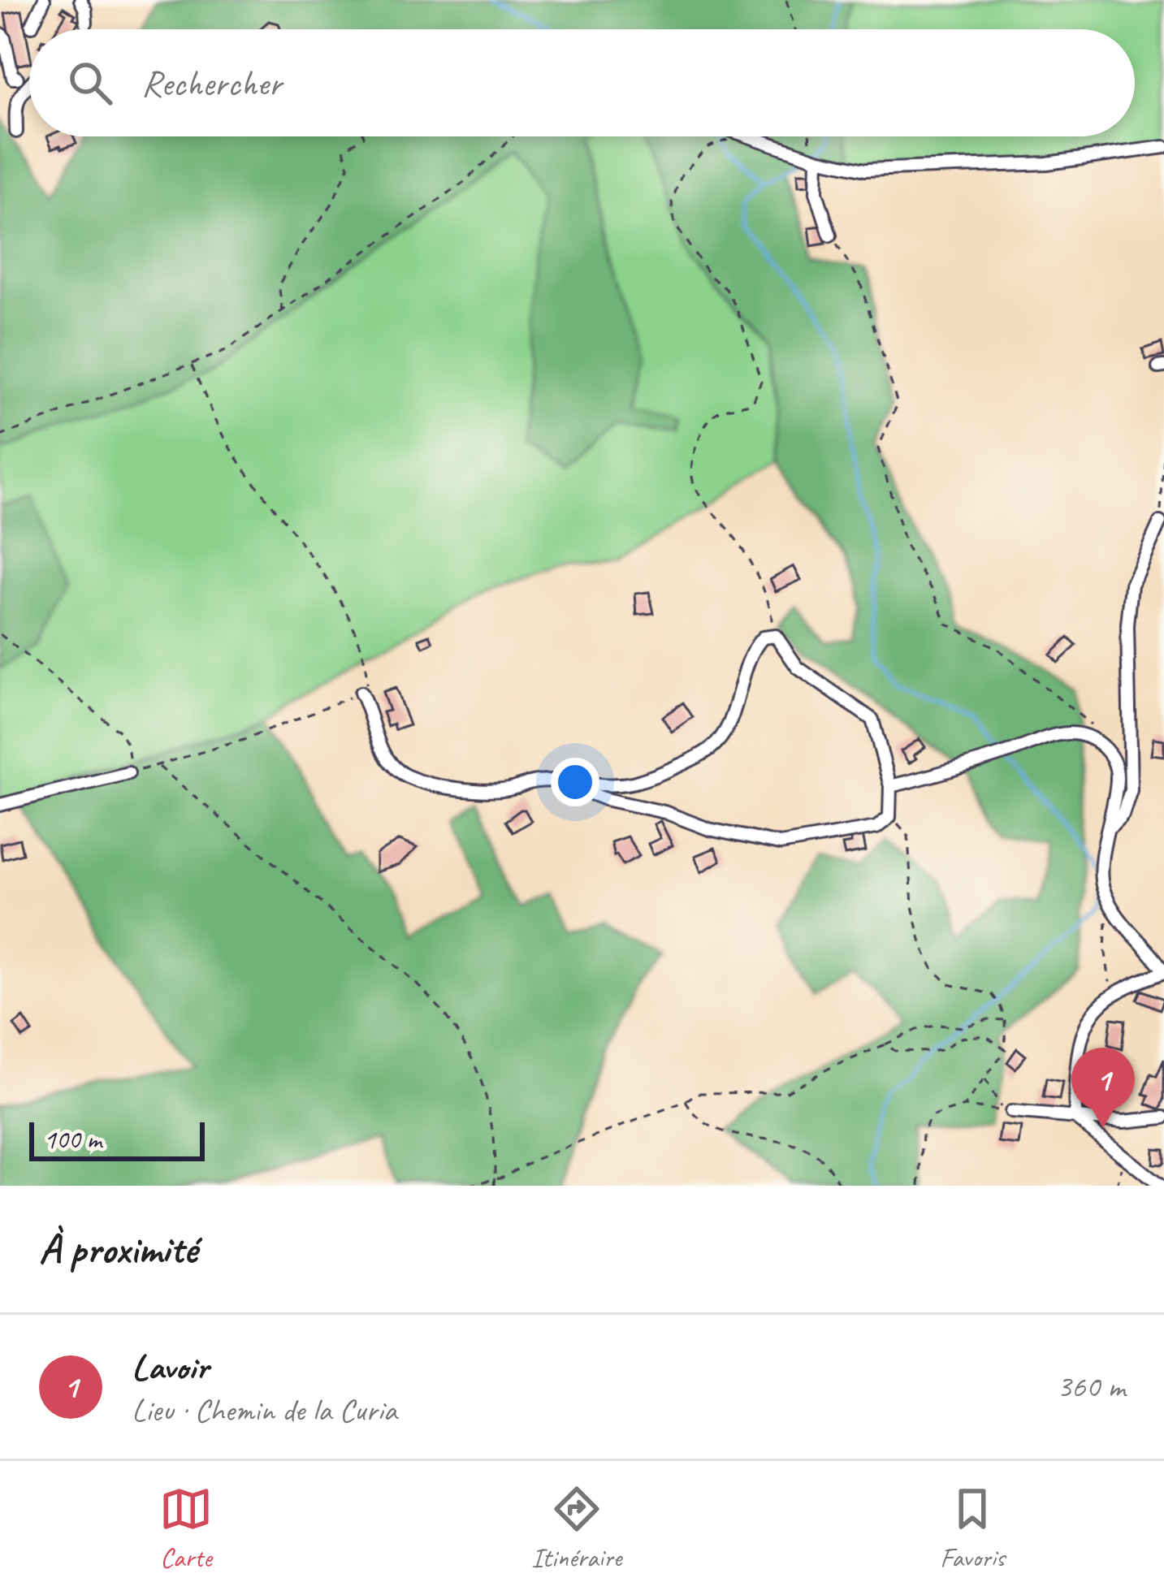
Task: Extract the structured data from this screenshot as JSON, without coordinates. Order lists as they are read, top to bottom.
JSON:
{
  "scale_bar": "100 m",
  "page": {
    "search": "Rechercher",
    "pins": "1",
    "scale": "100 m",
    "heading": "À proximité",
    "list": [
      {
        "mark": "1",
        "name": "Lavoir",
        "note": "Lieu · Chemin de la Curia",
        "value": "360 m"
      }
    ],
    "nav": ["Carte", "Itinéraire", "Favoris"]
  }
}
